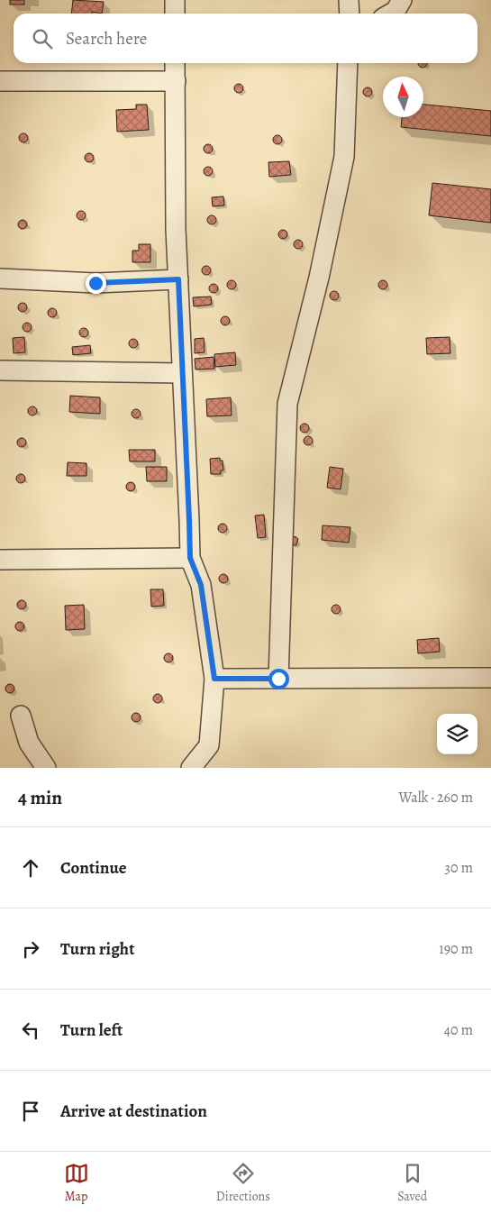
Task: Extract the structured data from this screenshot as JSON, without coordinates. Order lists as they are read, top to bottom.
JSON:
{
  "north": "top",
  "page": {
    "search": "Search here",
    "heading": ["4 min", "Walk · 260 m"],
    "list": [
      ["Continue", "30 m"],
      ["Turn right", "190 m"],
      ["Turn left", "40 m"],
      "Arrive at destination"
    ],
    "nav": ["Map", "Directions", "Saved"]
  }
}
